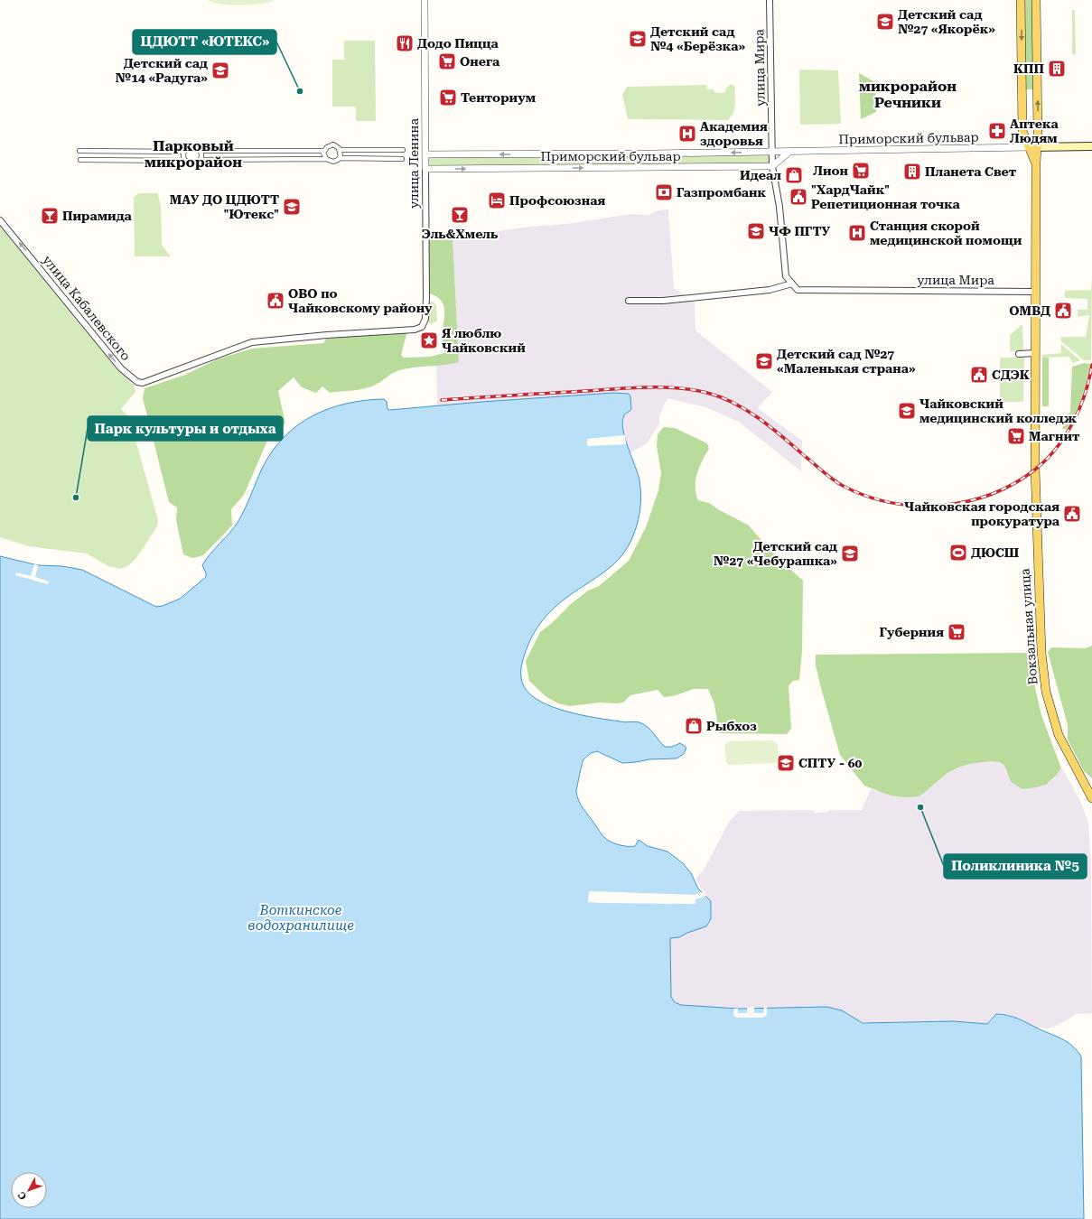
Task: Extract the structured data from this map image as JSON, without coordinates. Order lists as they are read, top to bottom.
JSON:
{
  "streets": {
    "main road": ["Вокзальная улица"],
    "street": [
      "улица Мира",
      "Приморский бульвар",
      "улица Ленина",
      "улица Кабалевского"
    ]
  },
  "crossings": [
    ["улица Мира", "Приморский бульвар"],
    ["улица Мира", "Вокзальная улица"],
    ["Приморский бульвар", "улица Ленина"],
    ["Приморский бульвар", "Вокзальная улица"],
    ["улица Ленина", "улица Кабалевского"]
  ],
  "one_way": ["улица Кабалевского"],
  "districts": ["микрорайон Речники", "Парковый микрорайон"],
  "water": ["Воткинское водохранилище"],
  "places": {
    "school or university": [
      "Детский сад №27 «Якорёк»",
      "Детский сад №4 «Берёзка»",
      "Детский сад №14 «Радуга»",
      "МАУ ДО ЦДЮТТ \"Ютекс\"",
      "ЧФ ПГТУ",
      "Детский сад №27 «Маленькая страна»",
      "Чайковский медицинский колледж",
      "Детский сад №27 «Чебурашка»",
      "СПТУ - 60"
    ],
    "restaurant": ["Додо Пицца"],
    "supermarket": [
      "Онега",
      "Тенториум",
      "Лион",
      "Магнит",
      "Губерния"
    ],
    "building": ["КПП", "Планета Свет"],
    "other": ["ЦДЮТТ «ЮТЕКС»", "Парк культуры и отдыха", "Поликлиника №5"],
    "pharmacy": ["Аптека Людям"],
    "hospital": ["Академия здоровья", "Станция скорой медицинской помощи"],
    "shop": ["Идеал", "Рыбхоз"],
    "bank": ["Газпромбанк"],
    "public building": [
      "\"ХардЧайк\" Репетиционная точка",
      "ОВО по Чайковскому району",
      "ОМВД",
      "СДЭК",
      "Чайковская городская прокуратура"
    ],
    "hotel": ["Профсоюзная"],
    "bar": ["Эль&Хмель", "Пирамида"],
    "place": ["Я люблю Чайковский"],
    "sports": ["ДЮСШ"]
  },
  "north": "bottom left"
}
